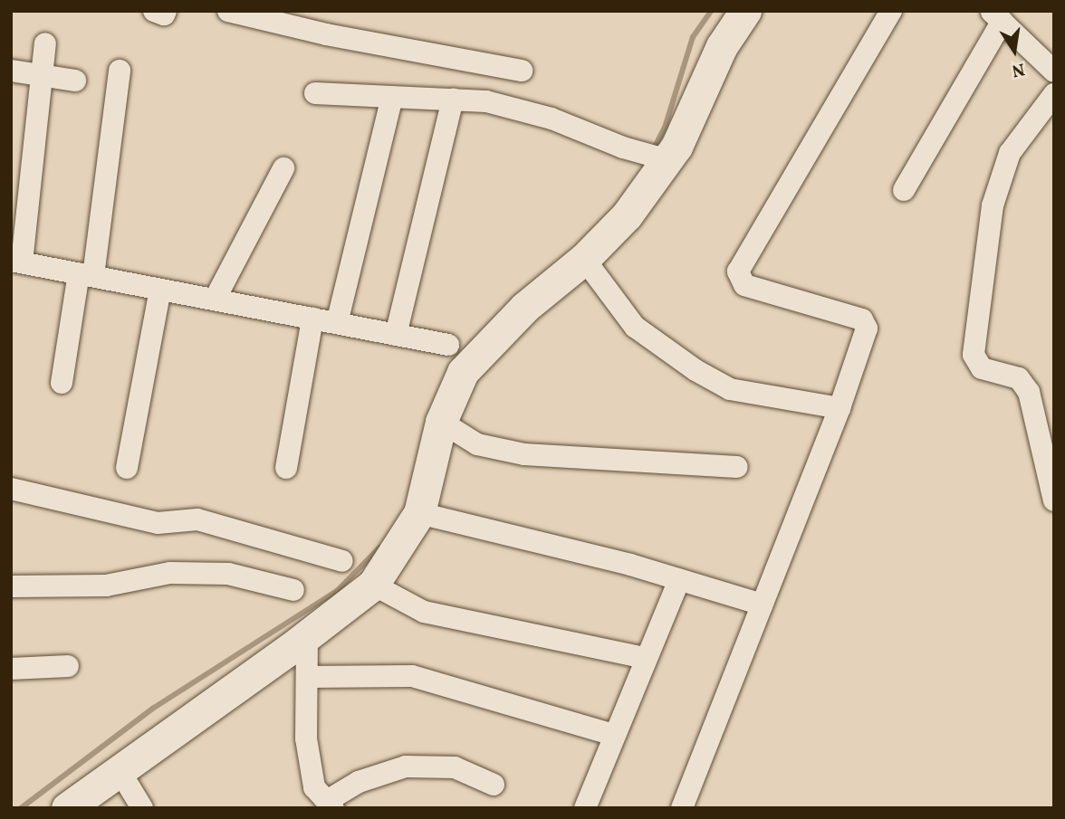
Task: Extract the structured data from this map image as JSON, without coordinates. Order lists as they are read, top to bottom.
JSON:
{
  "north": "bottom"
}
